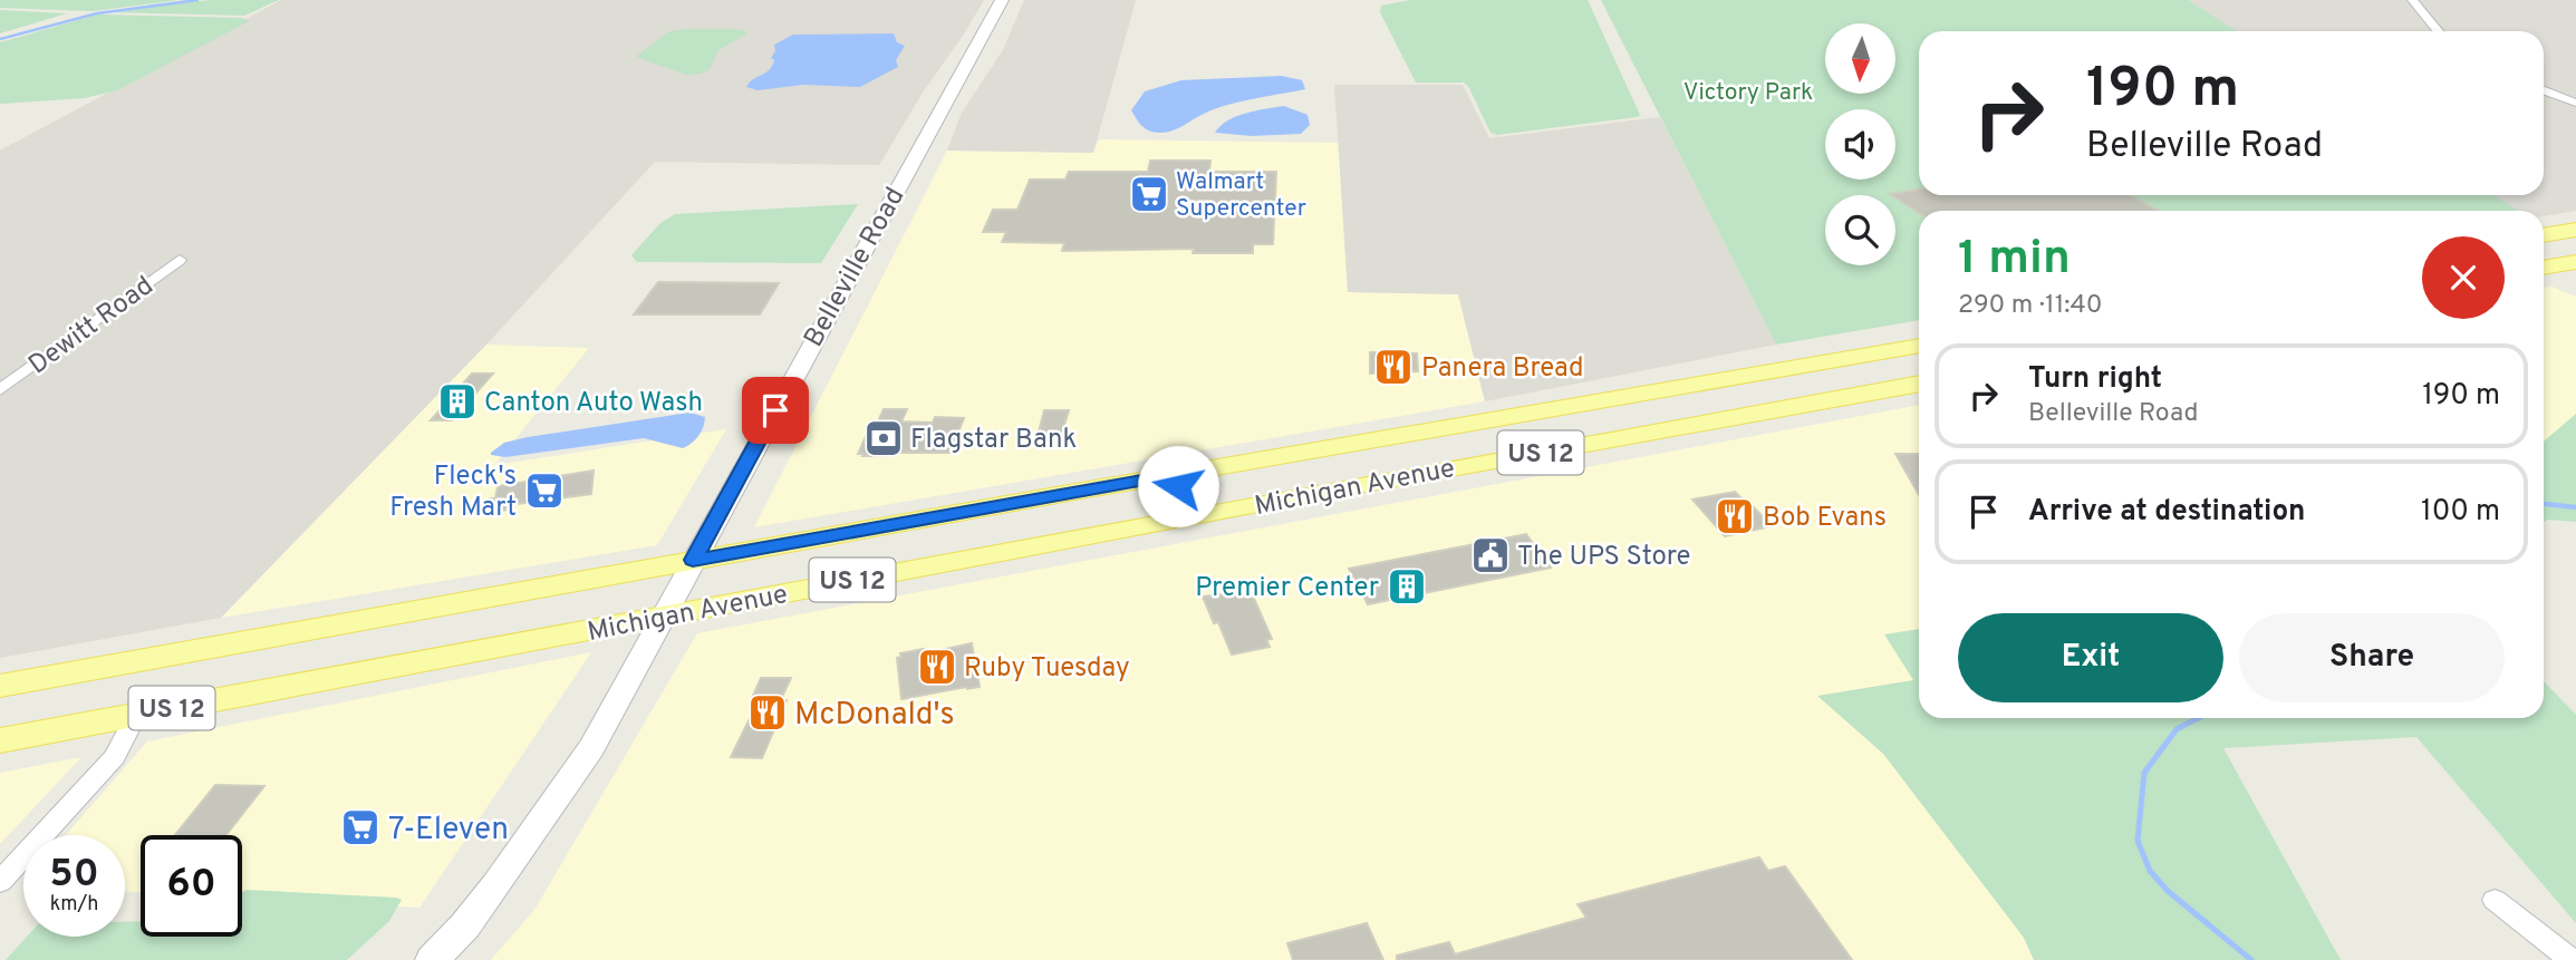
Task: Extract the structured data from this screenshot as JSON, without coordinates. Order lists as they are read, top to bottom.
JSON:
{
  "streets": {
    "main road": ["Belleville Road", "US 12", "Michigan Avenue"],
    "street": ["Dewitt Road"]
  },
  "crossings": [
    ["Belleville Road", "Michigan Avenue"]
  ],
  "parks": ["Victory Park"],
  "places": {
    "supermarket": ["Walmart Supercenter", "Fleck's Fresh Mart", "7-Eleven"],
    "restaurant": [
      "Panera Bread",
      "Bob Evans",
      "Ruby Tuesday",
      "McDonald's"
    ],
    "building": ["Canton Auto Wash", "Premier Center"],
    "bank": ["Flagstar Bank"],
    "public building": ["The UPS Store"]
  },
  "north": "bottom",
  "page": {
    "turn": ["190 m", "Belleville Road"],
    "heading": ["1 min", "290 m · 11:40"],
    "list": [
      {
        "name": "Turn right",
        "note": "Belleville Road",
        "value": "190 m"
      },
      {
        "name": "Arrive at destination",
        "value": "100 m"
      }
    ],
    "buttons": ["Exit", "Share"],
    "speed": "50 km/h",
    "limit": "60"
  }
}
